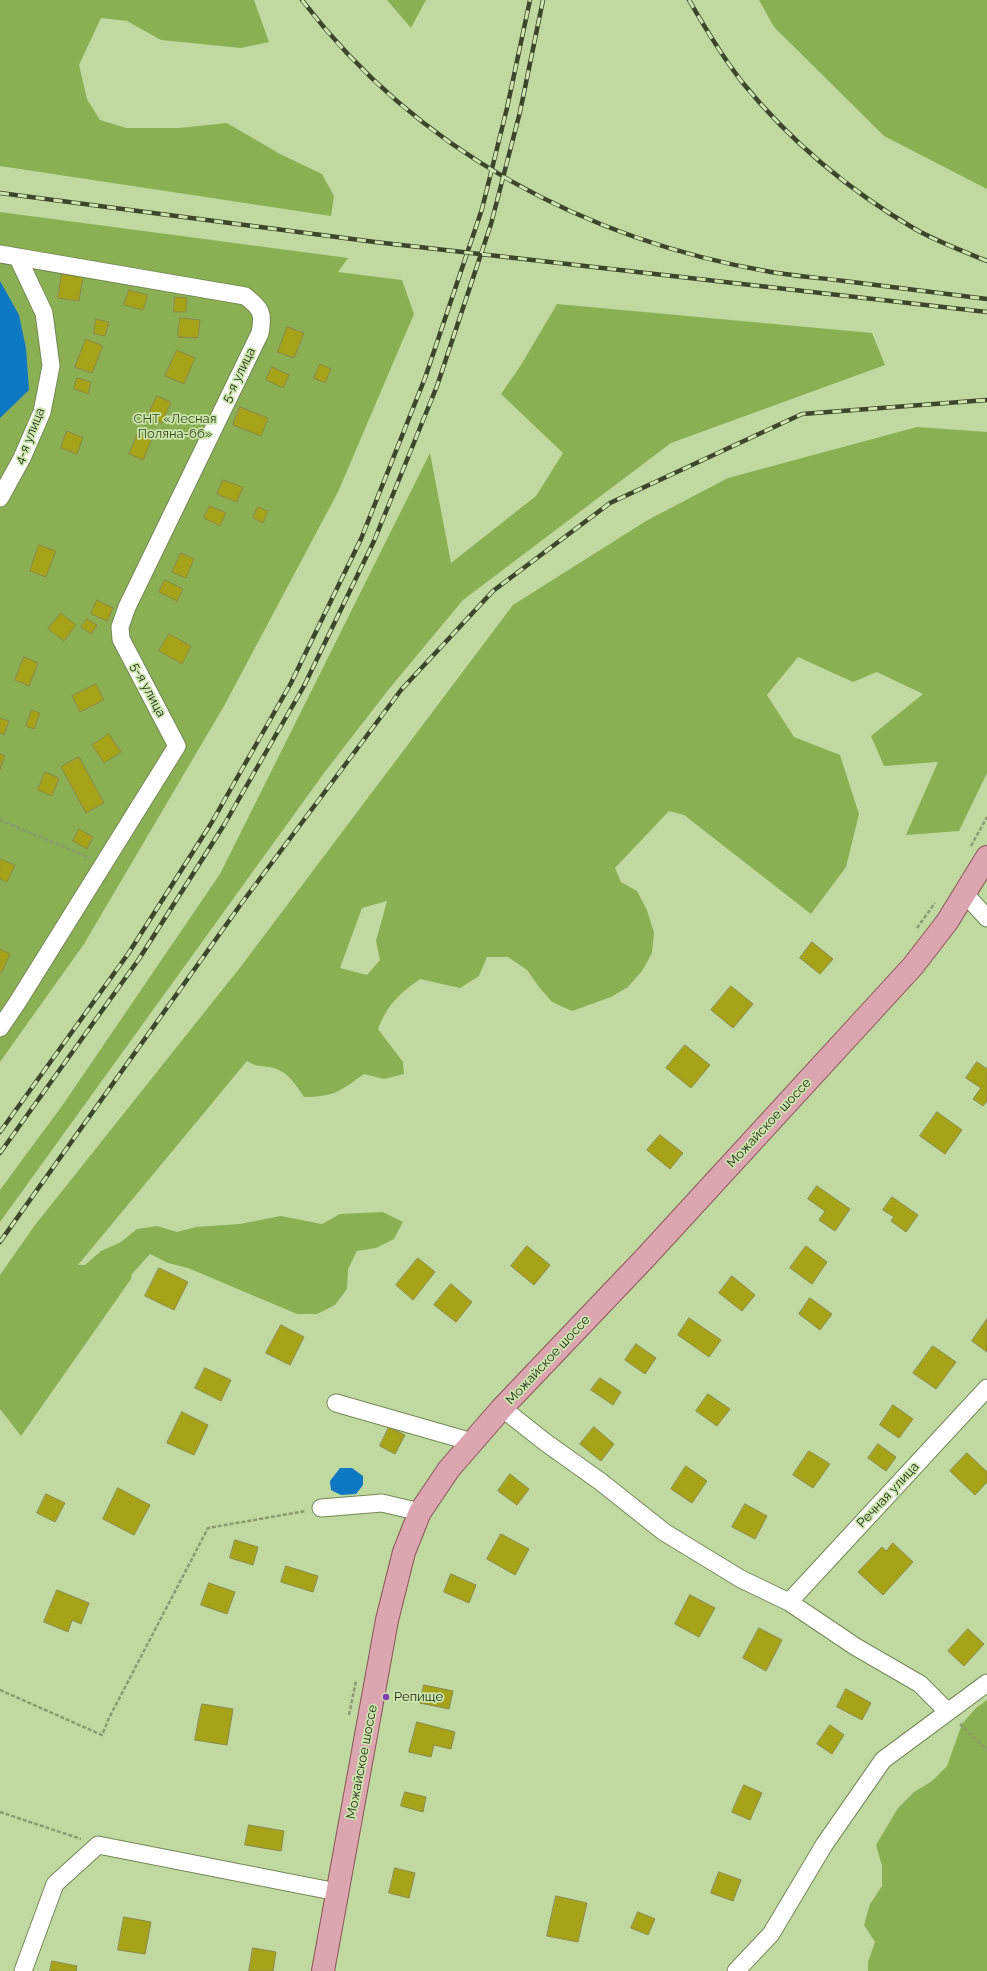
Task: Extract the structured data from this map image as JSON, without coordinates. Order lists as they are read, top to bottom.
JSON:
{
  "streets": {
    "main road": ["Можайское шоссе"],
    "street": ["5-я улица", "4-я улица", "Речная улица"]
  },
  "crossings": [
    ["5-я улица", "4-я улица"]
  ],
  "parks": ["СНТ «Лесная Поляна-66»"],
  "places": ["Репище"]
}
